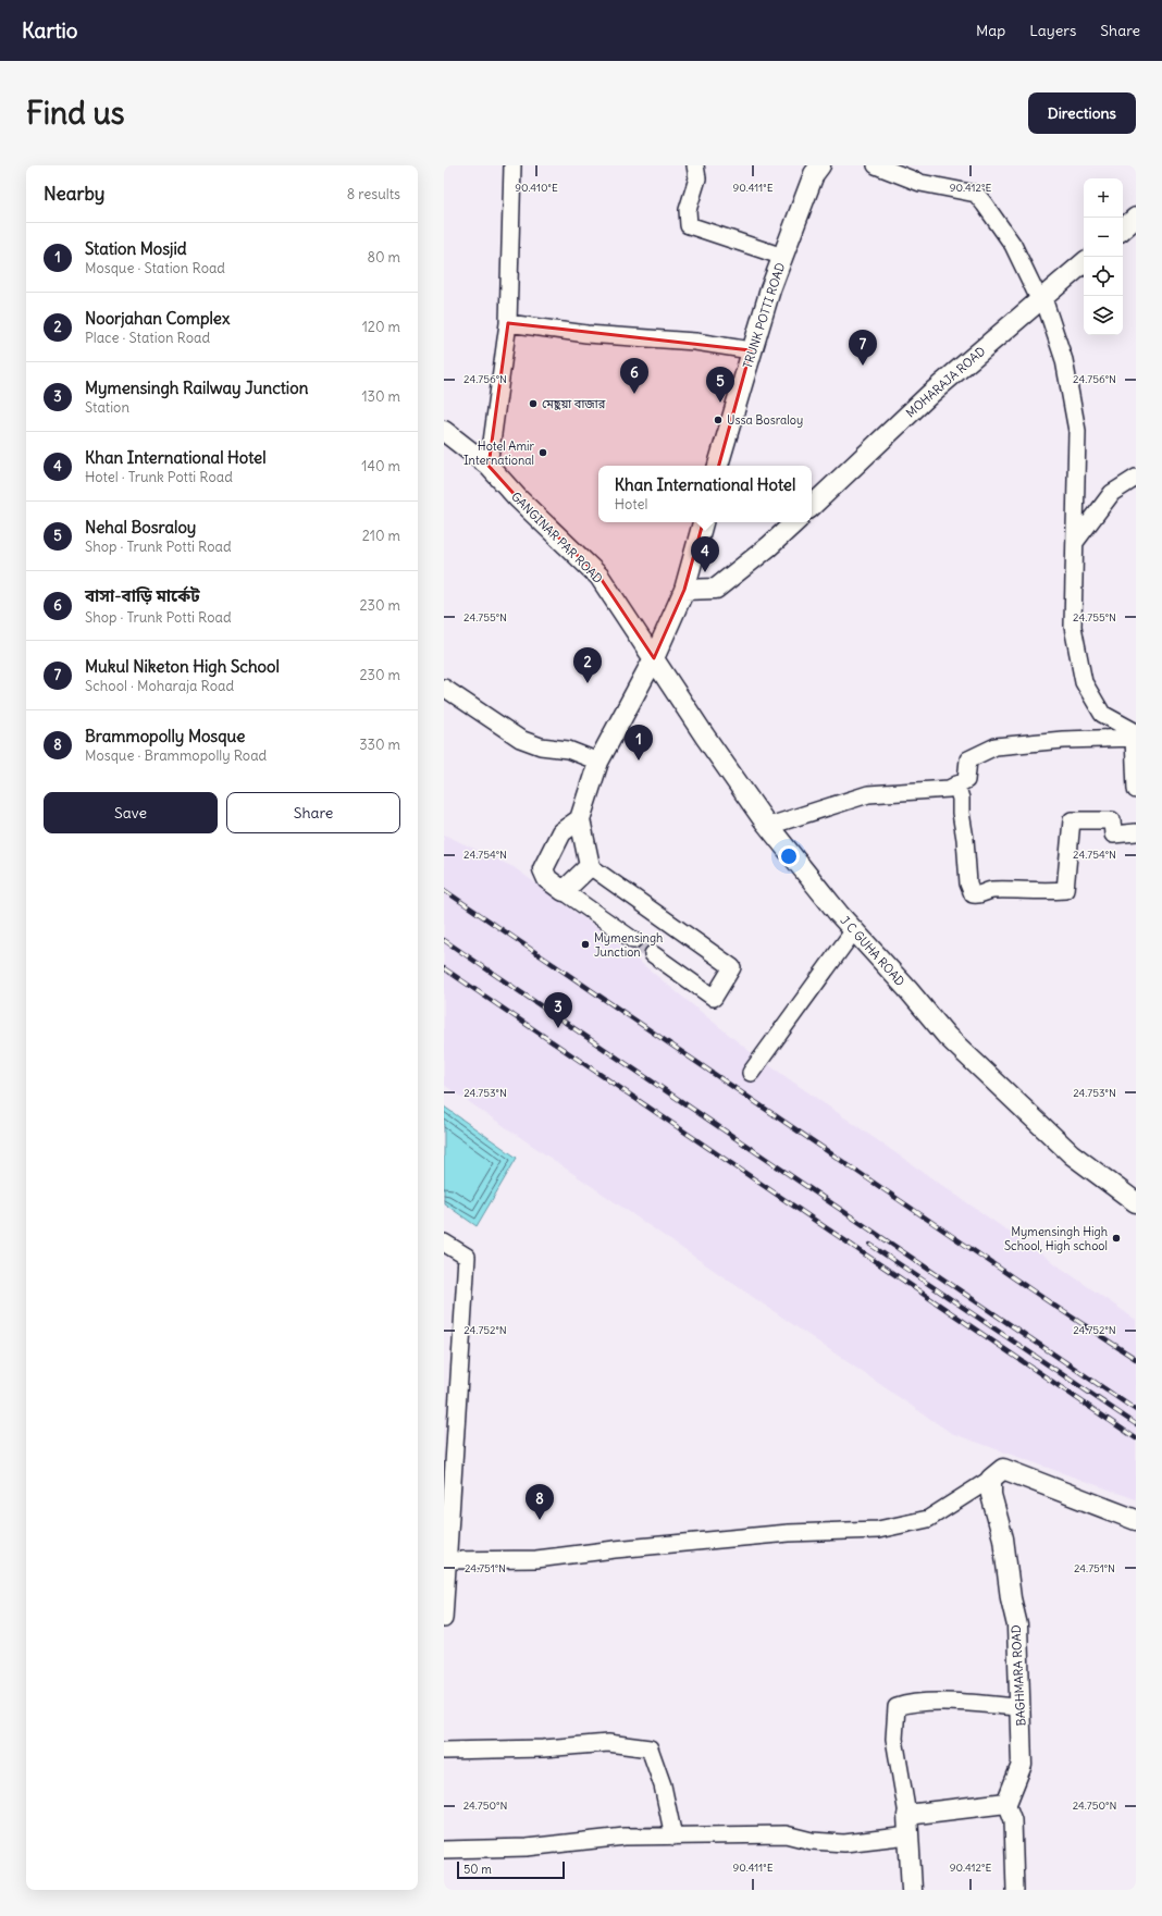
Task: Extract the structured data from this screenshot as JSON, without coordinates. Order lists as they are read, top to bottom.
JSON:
{
  "streets": {
    "street": [
      "TRUNK POTTI ROAD",
      "MOHARAJA ROAD",
      "GANGINAR PAR ROAD",
      "J C GUHA ROAD",
      "BAGHMARA ROAD"
    ]
  },
  "crossings": [
    ["GANGINAR PAR ROAD", "J C GUHA ROAD"]
  ],
  "places": [
    "মেছুয়া বাজার",
    "Ussa Bosraloy",
    "Hotel Amir International",
    "Mymensingh Junction",
    "Mymensingh High School, High school"
  ],
  "scale_bar": "50 m",
  "page": {
    "header": "Kartio",
    "nav": ["Map", "Layers", "Share"],
    "buttons": [
      "Directions",
      ["Save", "Share"]
    ],
    "title": "Find us",
    "heading": ["Nearby", "8 results"],
    "map_buttons": ["+", "−"],
    "list": [
      {
        "mark": "1",
        "name": "Station Mosjid",
        "note": "Mosque · Station Road",
        "value": "80 m"
      },
      {
        "mark": "2",
        "name": "Noorjahan Complex",
        "note": "Place · Station Road",
        "value": "120 m"
      },
      {
        "mark": "3",
        "name": "Mymensingh Railway Junction",
        "note": "Station",
        "value": "130 m"
      },
      {
        "mark": "4",
        "name": "Khan International Hotel",
        "note": "Hotel · Trunk Potti Road",
        "value": "140 m"
      },
      {
        "mark": "5",
        "name": "Nehal Bosraloy",
        "note": "Shop · Trunk Potti Road",
        "value": "210 m"
      },
      {
        "mark": "6",
        "name": "বাসা-বাড়ি মার্কেট",
        "note": "Shop · Trunk Potti Road",
        "value": "230 m"
      },
      {
        "mark": "7",
        "name": "Mukul Niketon High School",
        "note": "School · Moharaja Road",
        "value": "230 m"
      },
      {
        "mark": "8",
        "name": "Brammopolly Mosque",
        "note": "Mosque · Brammopolly Road",
        "value": "330 m"
      }
    ],
    "pins": [
      "7",
      "6",
      "5",
      "4",
      "2",
      "1",
      "3",
      "8"
    ],
    "popup": ["Khan International Hotel", "Hotel"],
    "scale": "50 m"
  },
  "coordinates": [
    "90.410°E",
    "90.411°E",
    "90.412°E",
    "24.756°N",
    "24.755°N",
    "24.754°N",
    "24.753°N",
    "24.752°N",
    "24.751°N",
    "24.750°N"
  ]
}
